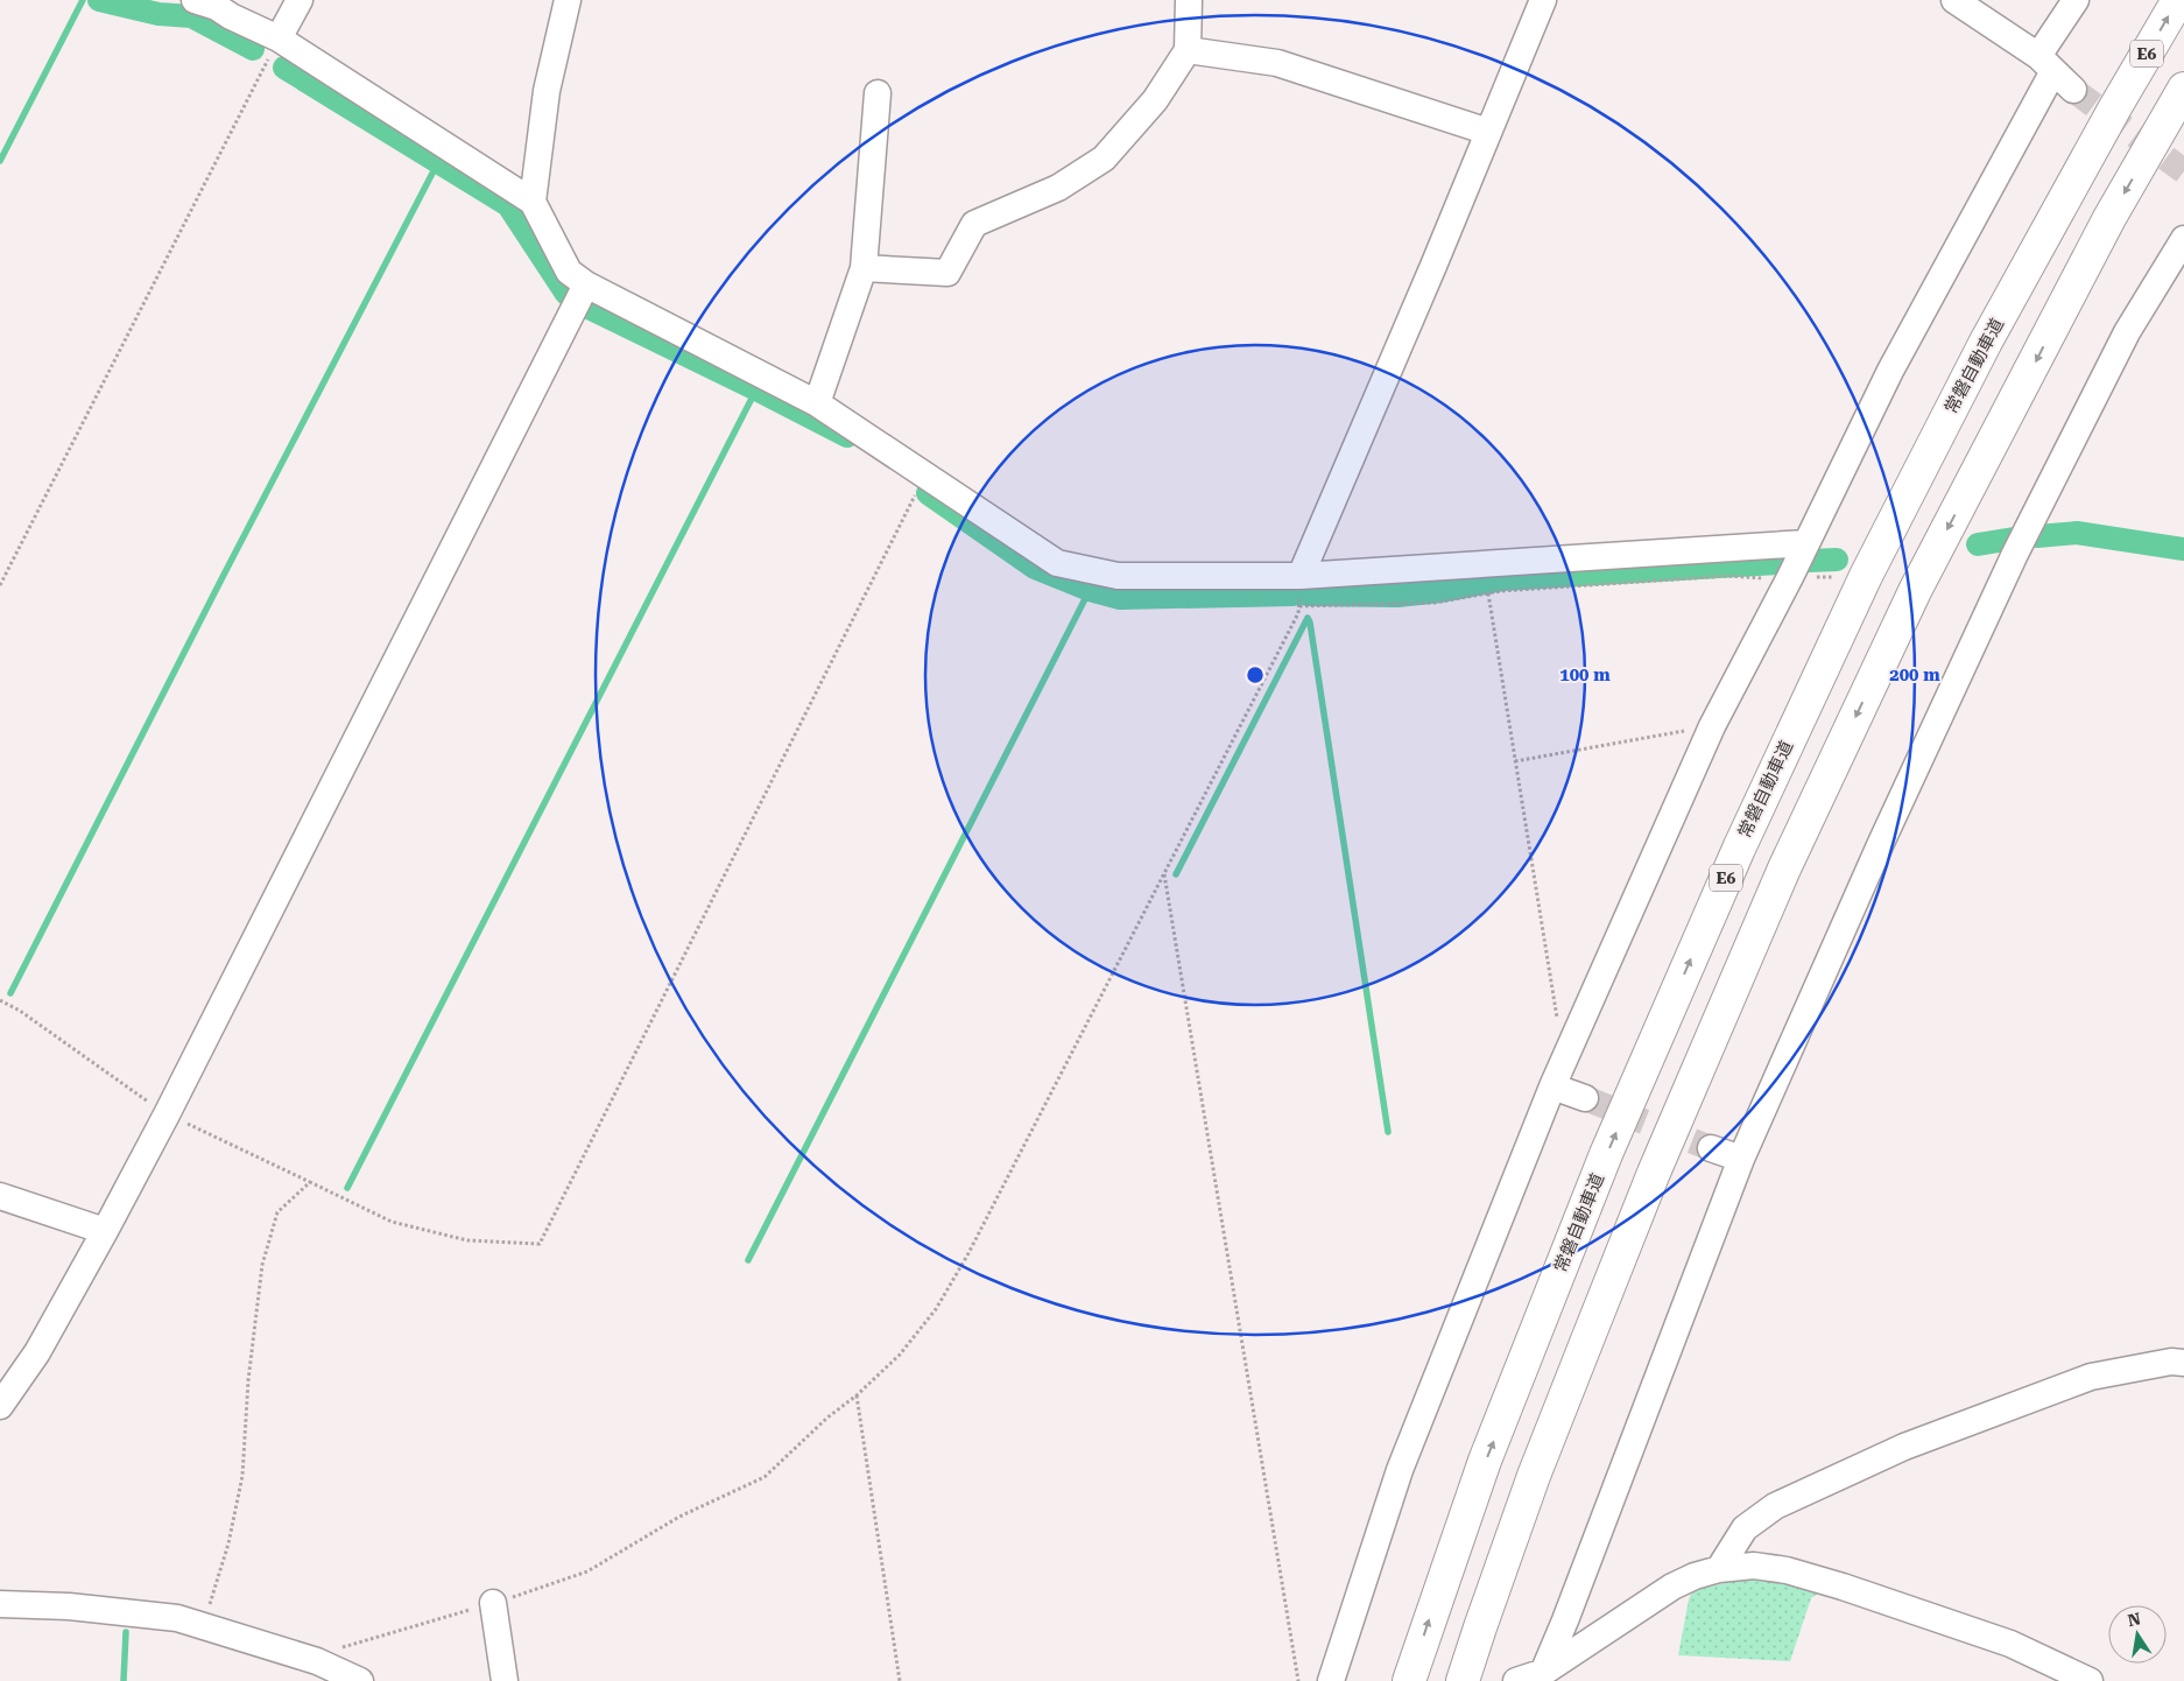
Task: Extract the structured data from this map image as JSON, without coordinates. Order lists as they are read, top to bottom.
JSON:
{
  "streets": {
    "highway": ["E6", "常磐自動車道"]
  },
  "north": "top",
  "rings": ["100 m", "200 m"]
}
